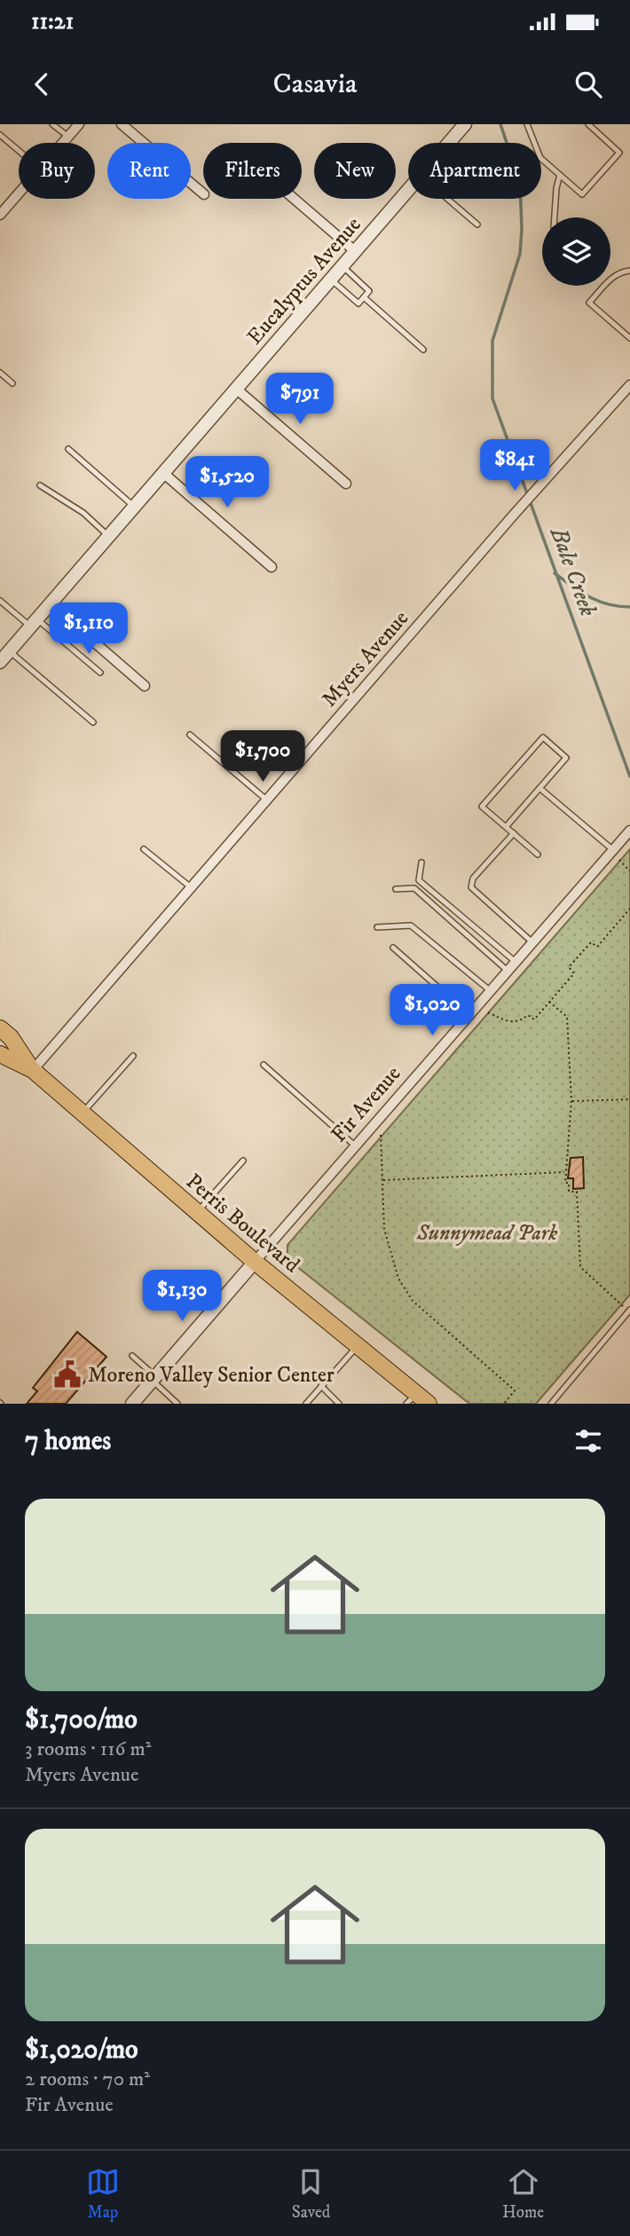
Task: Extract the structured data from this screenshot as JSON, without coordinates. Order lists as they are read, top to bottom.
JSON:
{
  "streets": {
    "main road": ["Perris Boulevard"],
    "street": ["Eucalyptus Avenue", "Myers Avenue", "Fir Avenue"]
  },
  "crossings": [
    ["Myers Avenue", "Perris Boulevard"],
    ["Fir Avenue", "Perris Boulevard"]
  ],
  "water": ["Bale Creek"],
  "parks": ["Sunnymead Park"],
  "places": {
    "public building": ["Moreno Valley Senior Center"]
  },
  "page": {
    "status": "11:21",
    "header": "Casavia",
    "chip": [
      "Buy",
      "Rent",
      "Filters",
      "New",
      "Apartment"
    ],
    "price": [
      "$791",
      "$841",
      "$1,520",
      "$1,110",
      "$1,700",
      "$1,020",
      "$1,130"
    ],
    "heading": "7 homes",
    "list": [
      {
        "name": "$1,700/mo",
        "note": "3 rooms · 116 m² · Myers Avenue"
      },
      {
        "name": "$1,020/mo",
        "note": "2 rooms · 70 m² · Fir Avenue"
      }
    ],
    "tabs": ["Map", "Saved", "Home"]
  }
}
